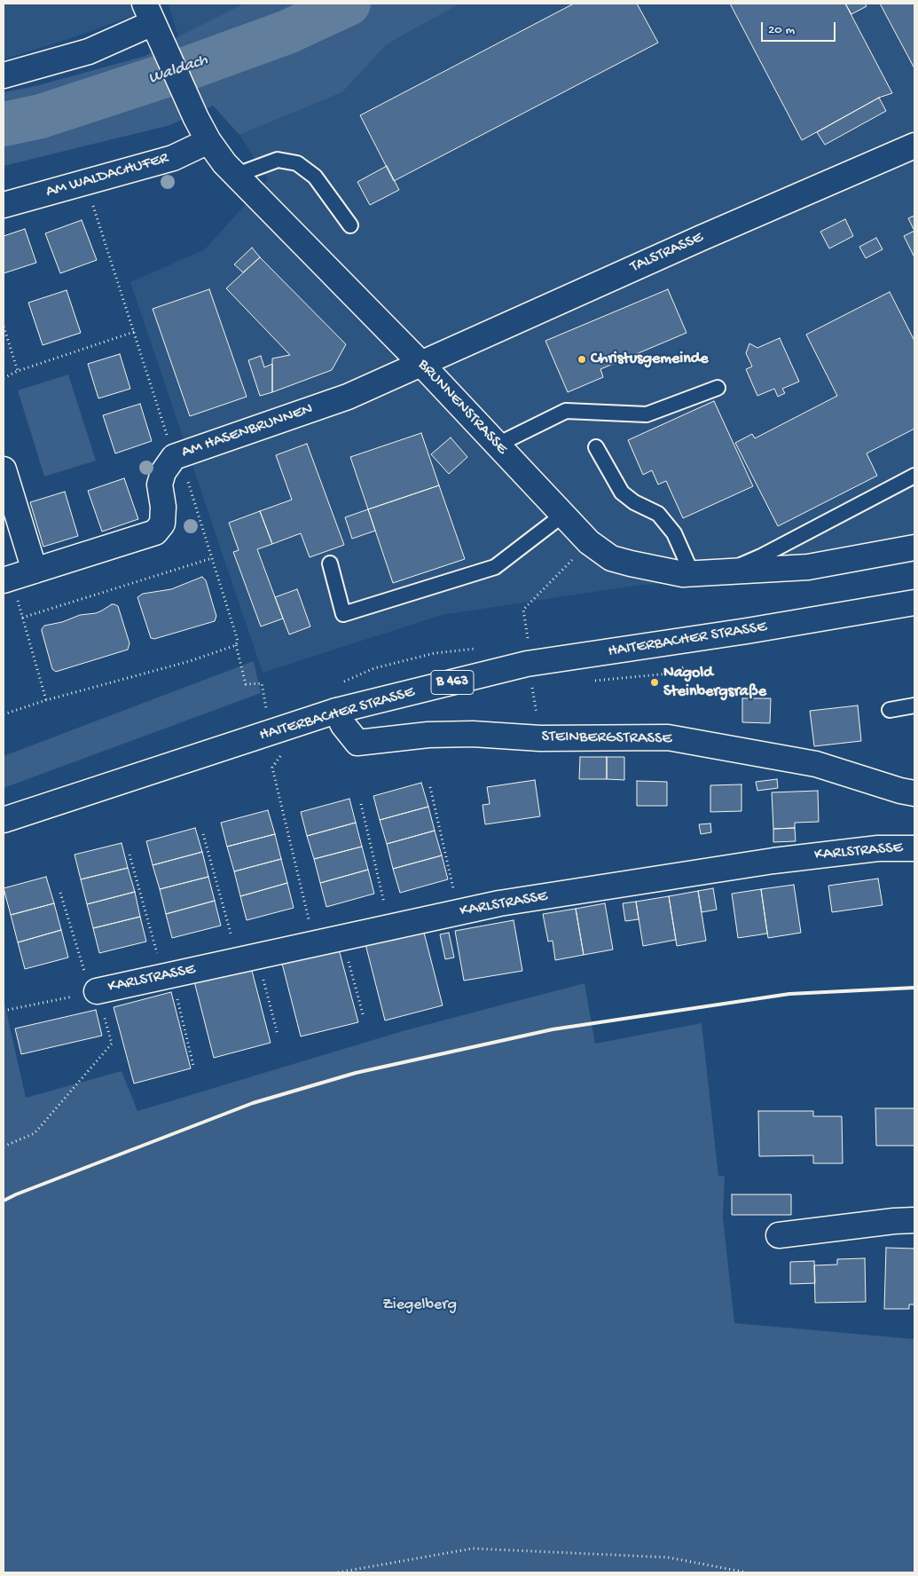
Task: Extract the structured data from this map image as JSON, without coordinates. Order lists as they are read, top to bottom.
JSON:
{
  "streets": {
    "street": [
      "AM WALDACHUFER",
      "TALSTRASSE",
      "BRUNNENSTRASSE",
      "AM HASENBRUNNEN",
      "HAITERBACHER STRASSE",
      "B 463",
      "STEINBERGSTRASSE",
      "KARLSTRASSE"
    ]
  },
  "crossings": [
    ["AM WALDACHUFER", "BRUNNENSTRASSE"],
    ["TALSTRASSE", "BRUNNENSTRASSE"],
    ["TALSTRASSE", "AM HASENBRUNNEN"],
    ["BRUNNENSTRASSE", "AM HASENBRUNNEN"],
    ["HAITERBACHER STRASSE", "STEINBERGSTRASSE"]
  ],
  "water": ["Waldach"],
  "parks": ["Ziegelberg"],
  "places": ["Christusgemeinde", "Nagold Steinbergsraße"],
  "scale_bar": "20 m"
}
